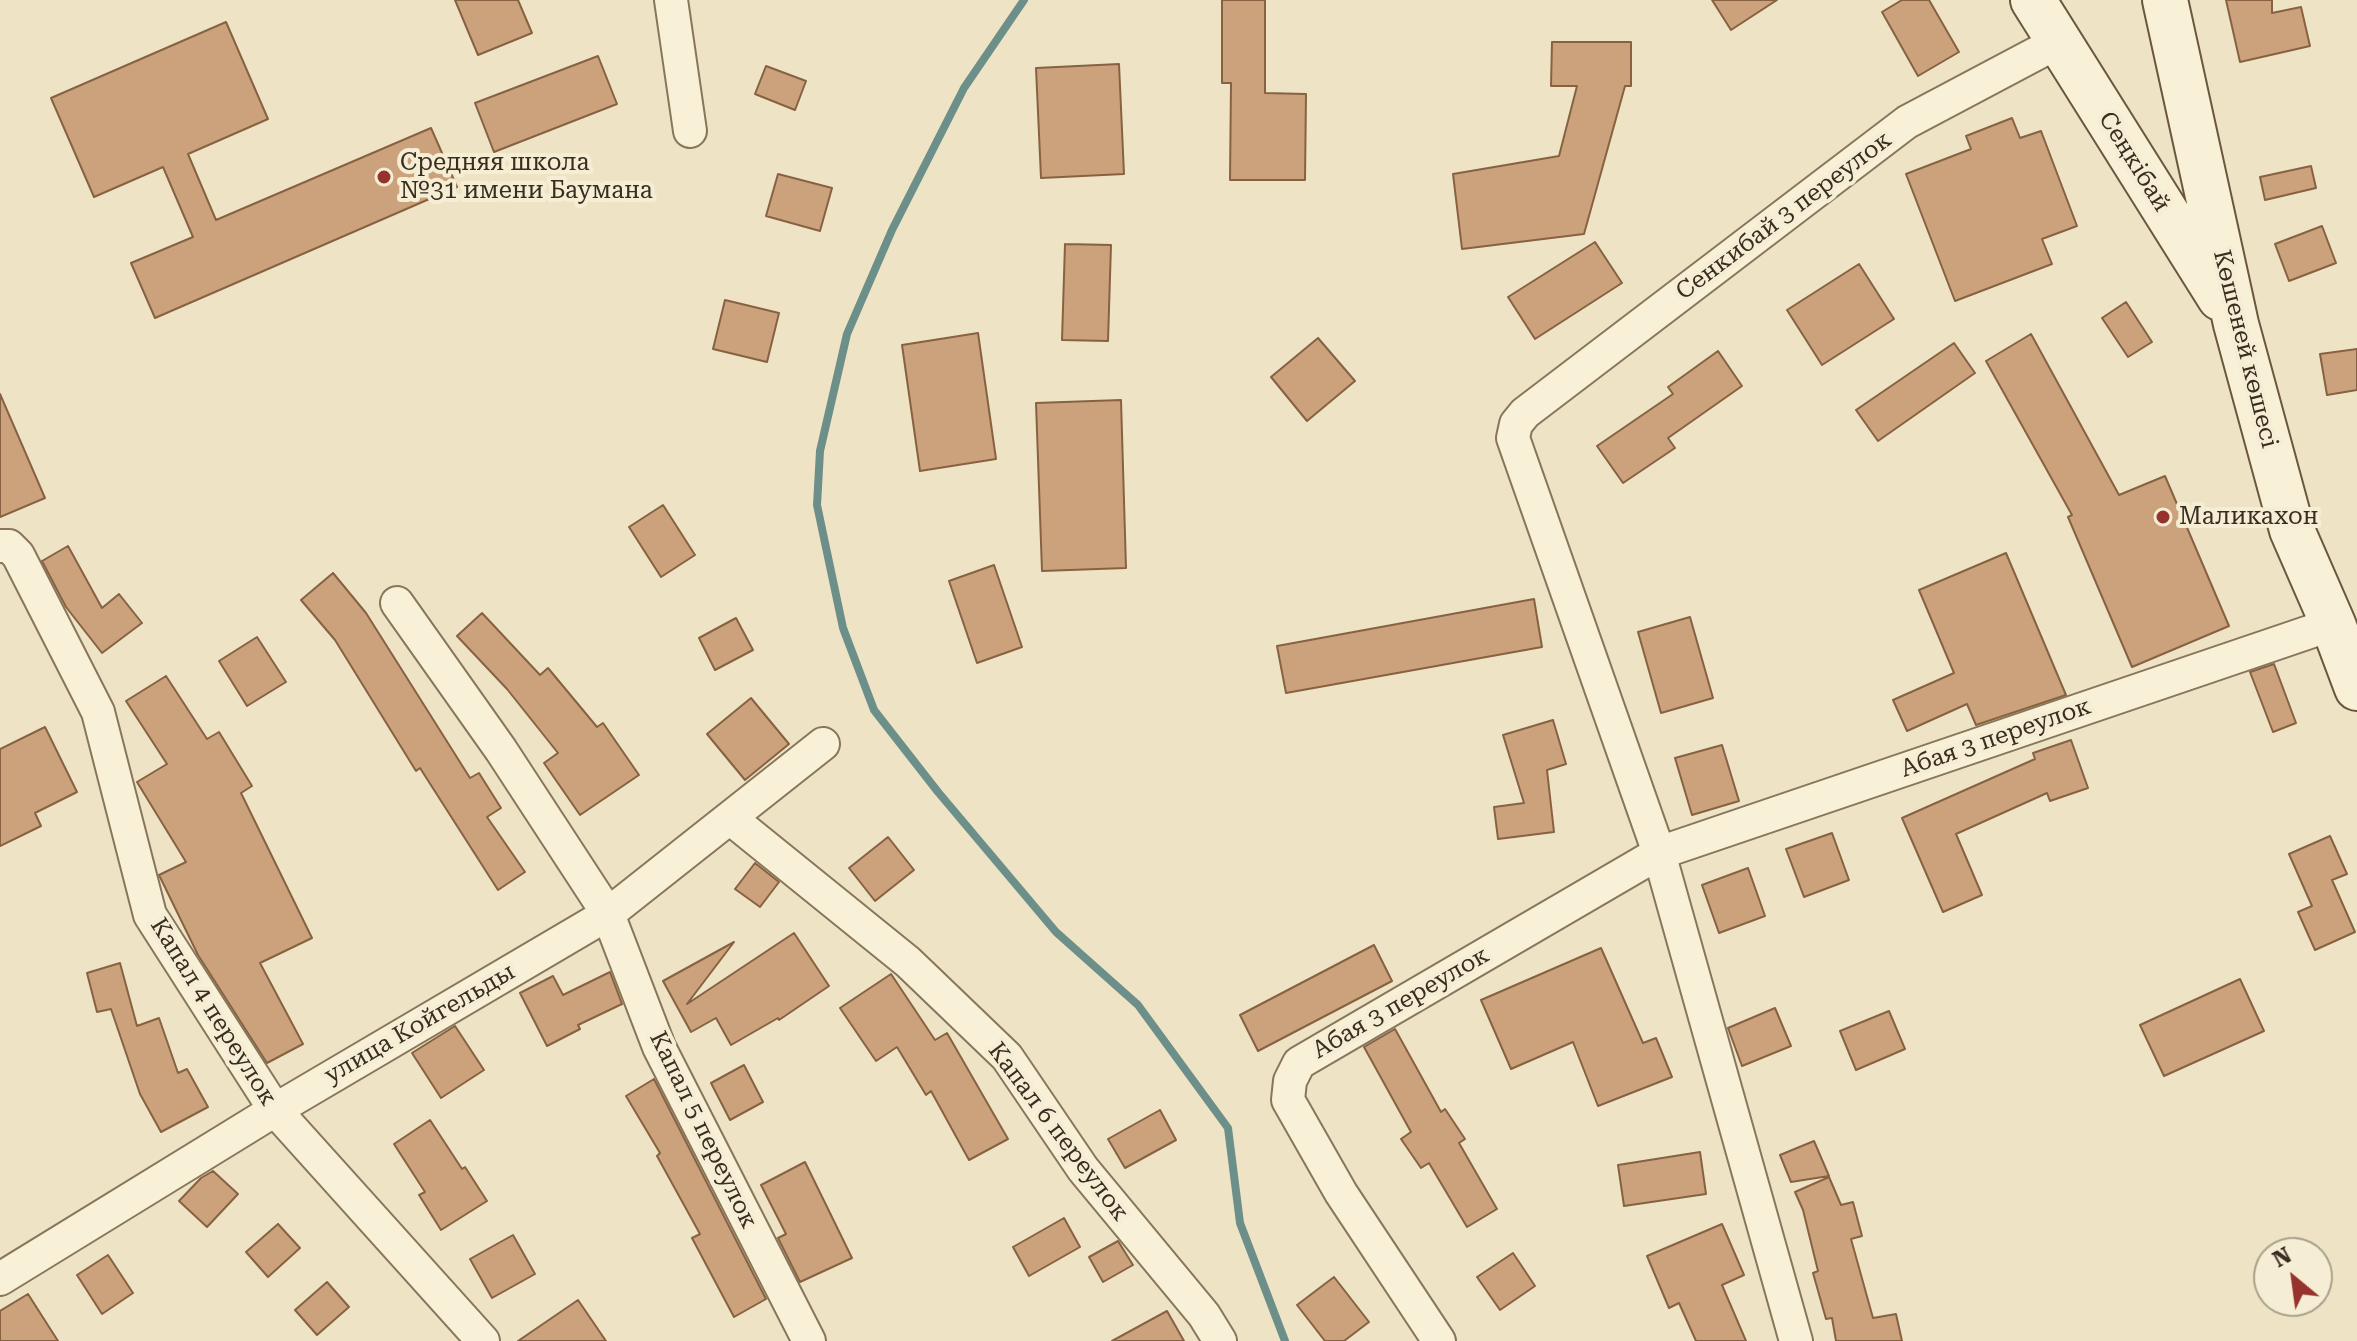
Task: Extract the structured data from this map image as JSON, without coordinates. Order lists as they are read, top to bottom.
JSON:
{
  "streets": {
    "main road": ["Сеңкібай", "Көшеней көшесі"],
    "street": [
      "Сенкибай 3 переулок",
      "Абая 3 переулок",
      "Капал 4 переулок",
      "улица Койгельды",
      "Капал 5 переулок",
      "Капал 6 переулок"
    ]
  },
  "crossings": [
    ["Сеңкібай", "Сенкибай 3 переулок"],
    ["Сеңкібай", "Көшеней көшесі"],
    ["Сенкибай 3 переулок", "Абая 3 переулок"],
    ["Көшеней көшесі", "Абая 3 переулок"],
    ["Капал 4 переулок", "улица Койгельды"],
    ["улица Койгельды", "Капал 5 переулок"],
    ["улица Койгельды", "Капал 6 переулок"]
  ],
  "places": ["Средняя школа №31 имени Баумана", "Маликахон"],
  "north": "top left"
}
